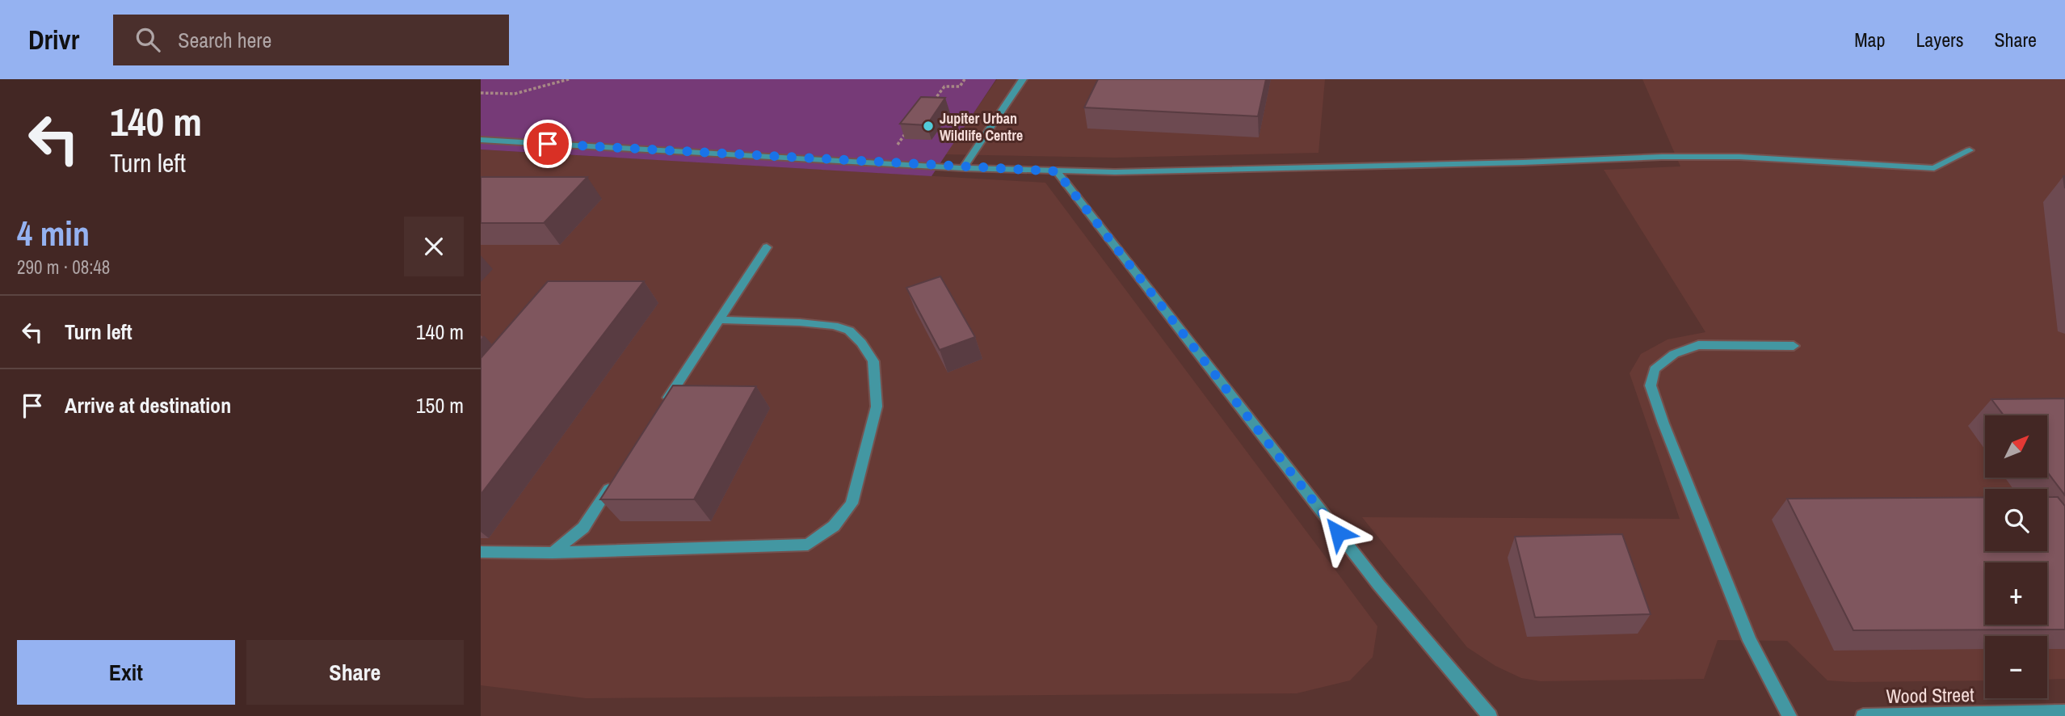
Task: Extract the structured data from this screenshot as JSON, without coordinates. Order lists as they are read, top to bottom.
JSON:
{
  "streets": {
    "street": ["Wood Street"]
  },
  "places": ["Jupiter Urban Wildlife Centre"],
  "north": "top right",
  "page": {
    "header": "Drivr",
    "search": "Search here",
    "nav": ["Map", "Layers", "Share"],
    "turn": ["140 m", "Turn left"],
    "heading": ["4 min", "290 m · 08:48"],
    "list": [
      {
        "name": "Turn left",
        "value": "140 m"
      },
      {
        "name": "Arrive at destination",
        "value": "150 m"
      }
    ],
    "map_buttons": ["+", "−"],
    "buttons": ["Exit", "Share"]
  }
}
